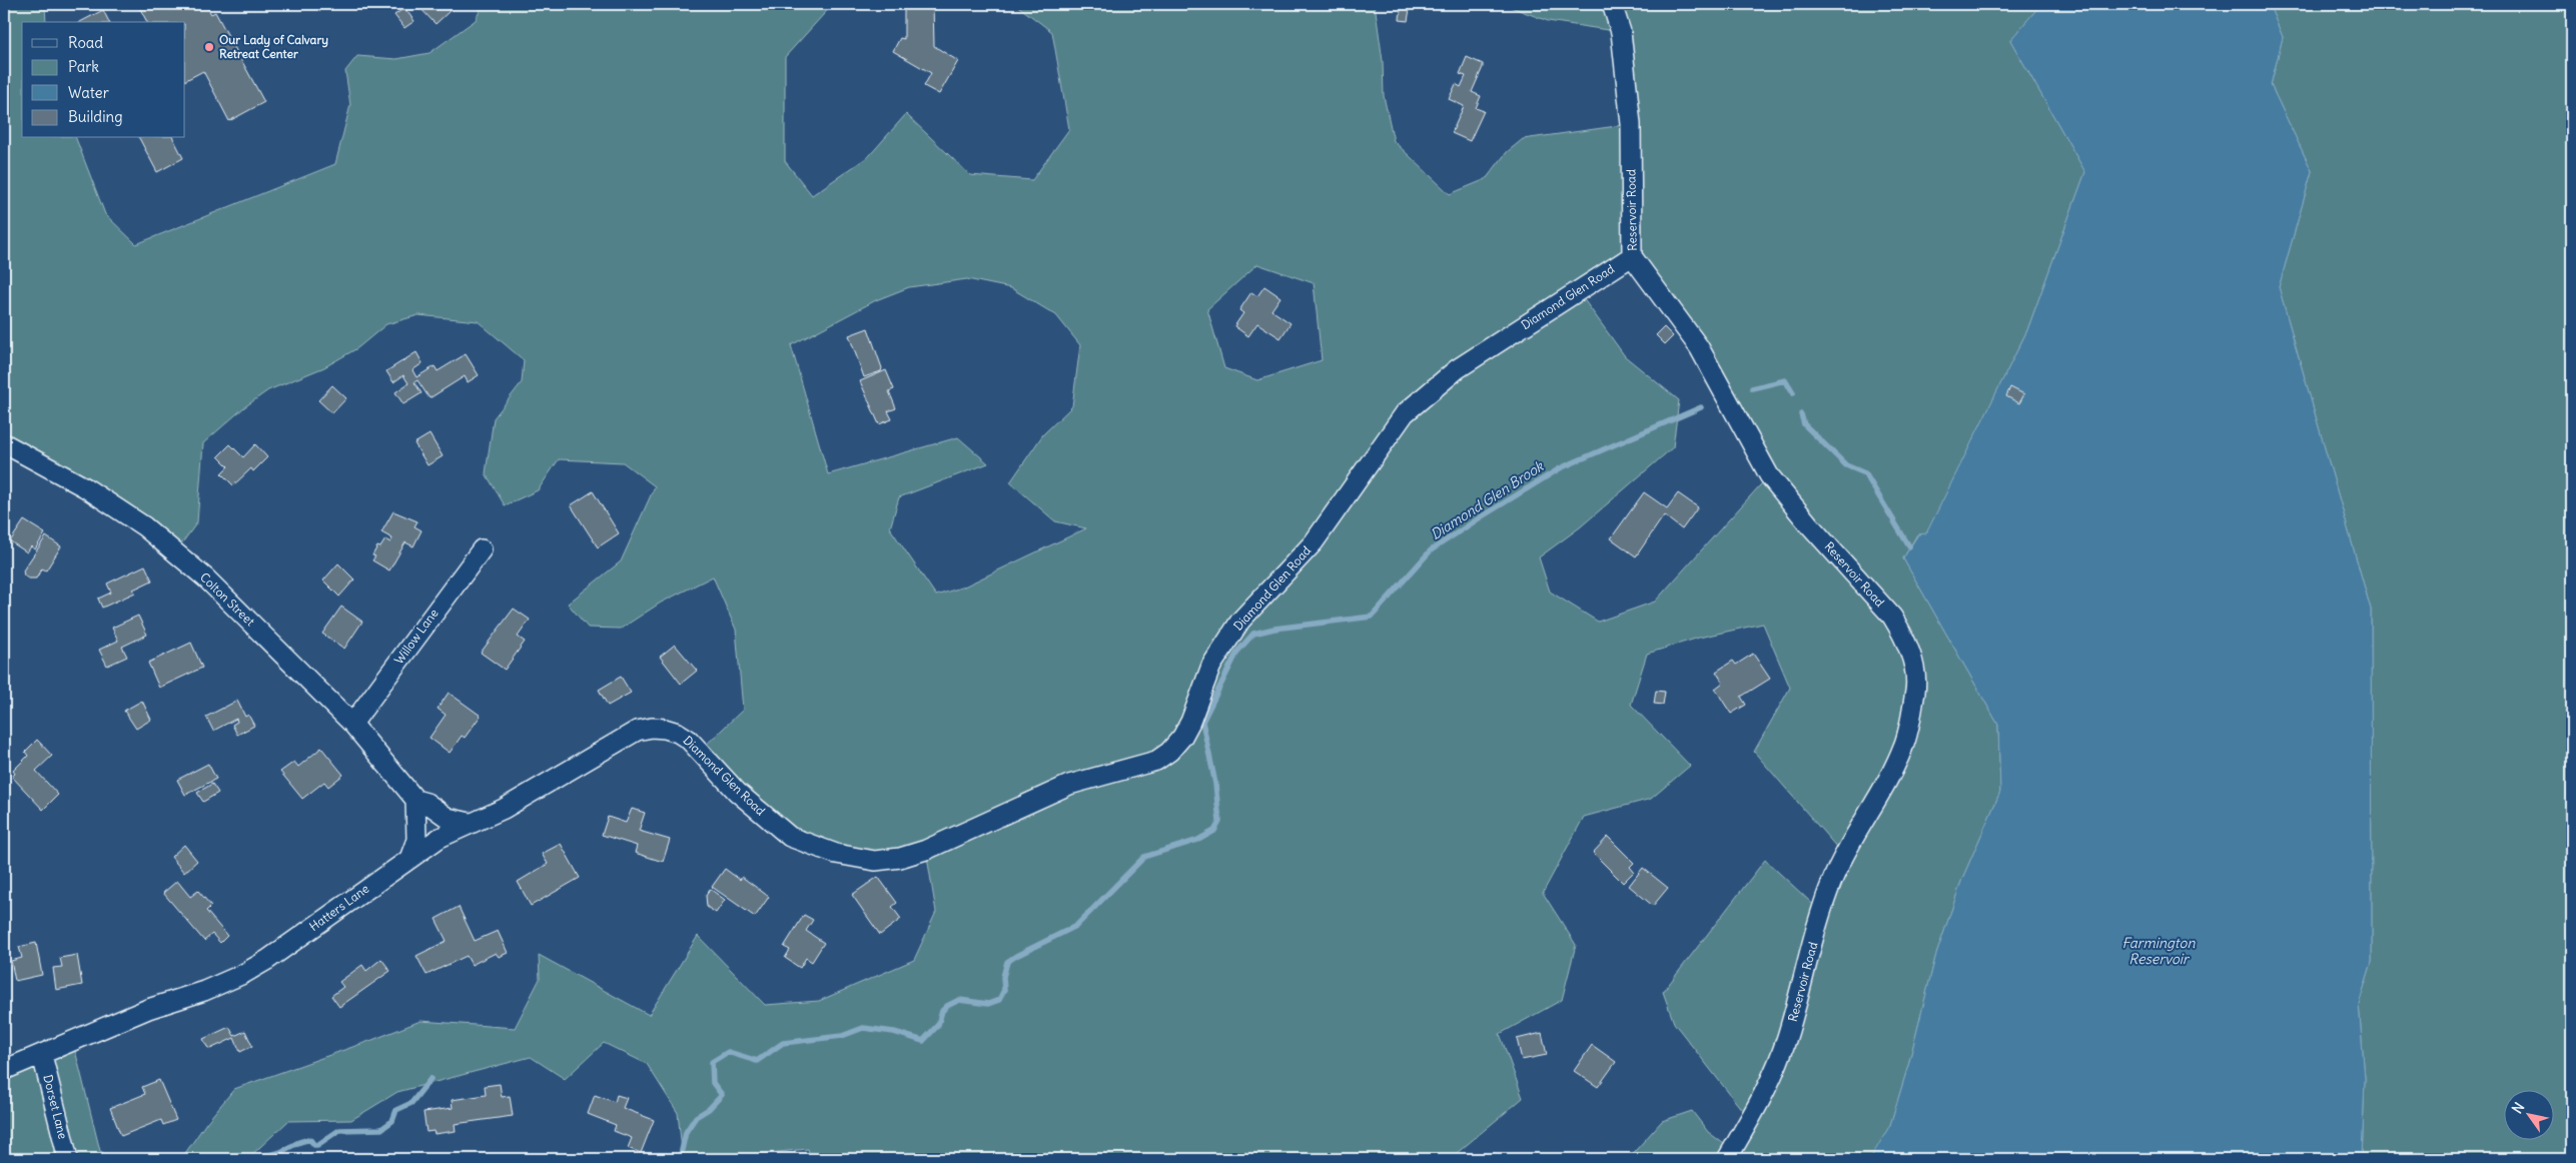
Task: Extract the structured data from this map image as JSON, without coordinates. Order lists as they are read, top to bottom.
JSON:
{
  "streets": {
    "street": [
      "Reservoir Road",
      "Diamond Glen Road",
      "Colton Street",
      "Willow Lane",
      "Hatters Lane",
      "Dorset Lane"
    ]
  },
  "crossings": [
    ["Reservoir Road", "Diamond Glen Road"],
    ["Diamond Glen Road", "Hatters Lane"],
    ["Colton Street", "Willow Lane"],
    ["Colton Street", "Hatters Lane"],
    ["Hatters Lane", "Dorset Lane"]
  ],
  "water": ["Diamond Glen Brook", "Farmington Reservoir"],
  "places": ["Our Lady of Calvary Retreat Center"],
  "legend": [
    "Road",
    "Park",
    "Water",
    "Building"
  ],
  "north": "top left"
}
